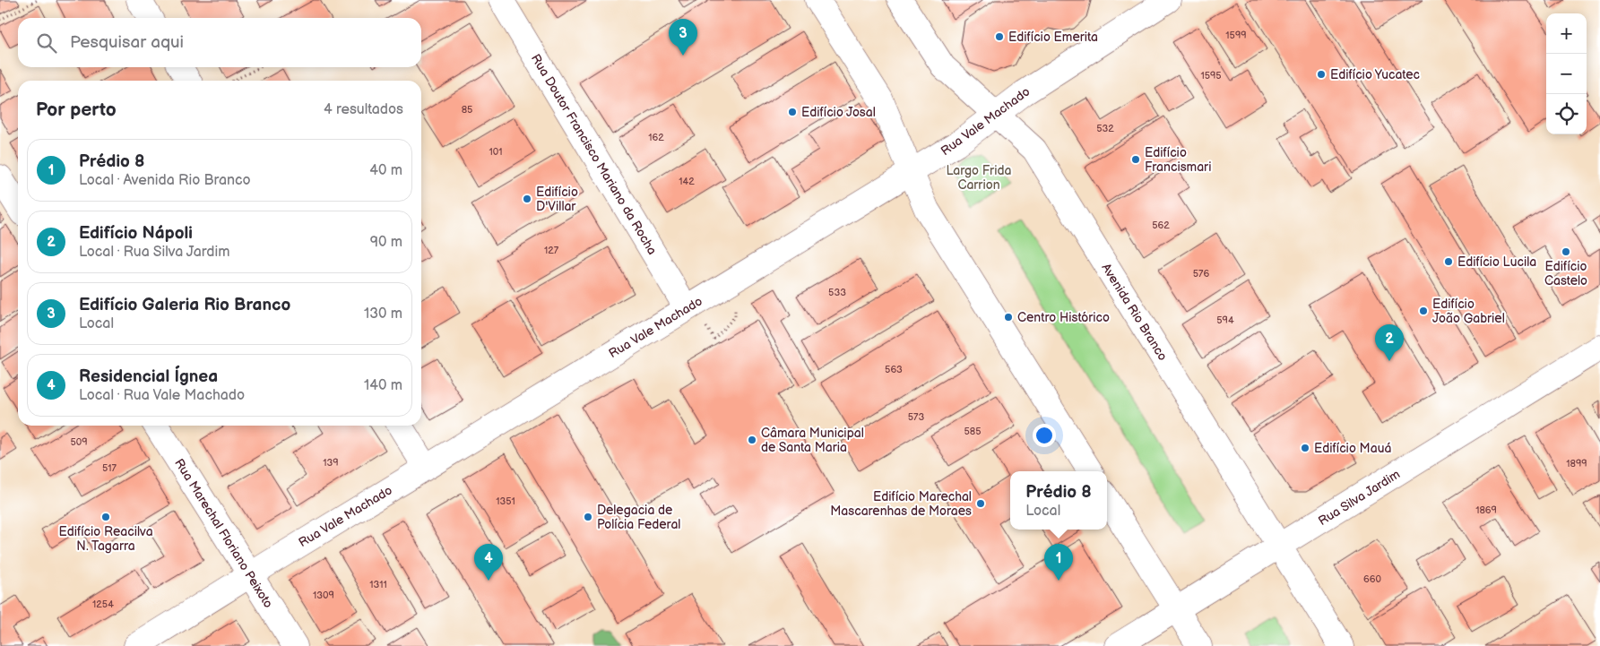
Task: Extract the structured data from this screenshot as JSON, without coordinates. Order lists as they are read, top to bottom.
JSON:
{
  "streets": {
    "street": [
      "Rua Vale Machado",
      "Rua Doutor Francisco Mariano da Rocha",
      "Avenida Rio Branco",
      "Rua Silva Jardim",
      "Rua Marechal Floriano Peixoto"
    ]
  },
  "crossings": [
    ["Rua Vale Machado", "Rua Doutor Francisco Mariano da Rocha"],
    ["Rua Vale Machado", "Avenida Rio Branco"],
    ["Rua Vale Machado", "Rua Marechal Floriano Peixoto"],
    ["Avenida Rio Branco", "Rua Silva Jardim"]
  ],
  "parks": ["Largo Frida Carrion"],
  "places": [
    "Edifício Emerita",
    "Edifício Yucatec",
    "Edifício Josal",
    "Edifício Francismari",
    "Edifício D'Villar",
    "Edifício Castelo",
    "Edifício Lucila",
    "Edifício João Gabriel",
    "Centro Histórico",
    "Câmara Municipal de Santa Maria",
    "Edifício Mauá",
    "Edifício Marechal Mascarenhas de Moraes",
    "Edifício Reacilva N. Tagarra",
    "Delegacia de Polícia Federal"
  ],
  "house_numbers": [
    "1599",
    "1595",
    "85",
    "532",
    "162",
    "101",
    "142",
    "562",
    "127",
    "576",
    "533",
    "594",
    "563",
    "573",
    "585",
    "509",
    "139",
    "1899",
    "517",
    "1351",
    "1869",
    "660",
    "1311",
    "1309",
    "1254"
  ],
  "page": {
    "map_buttons": ["+", "−"],
    "search": "Pesquisar aqui",
    "pins": [
      "3",
      "2",
      "1",
      "4"
    ],
    "heading": ["Por perto", "4 resultados"],
    "list": [
      {
        "mark": "1",
        "name": "Prédio 8",
        "note": "Local · Avenida Rio Branco",
        "value": "40 m"
      },
      {
        "mark": "2",
        "name": "Edifício Nápoli",
        "note": "Local · Rua Silva Jardim",
        "value": "90 m"
      },
      {
        "mark": "3",
        "name": "Edifício Galeria Rio Branco",
        "note": "Local",
        "value": "130 m"
      },
      {
        "mark": "4",
        "name": "Residencial Ígnea",
        "note": "Local · Rua Vale Machado",
        "value": "140 m"
      }
    ],
    "popup": ["Prédio 8", "Local"]
  }
}
